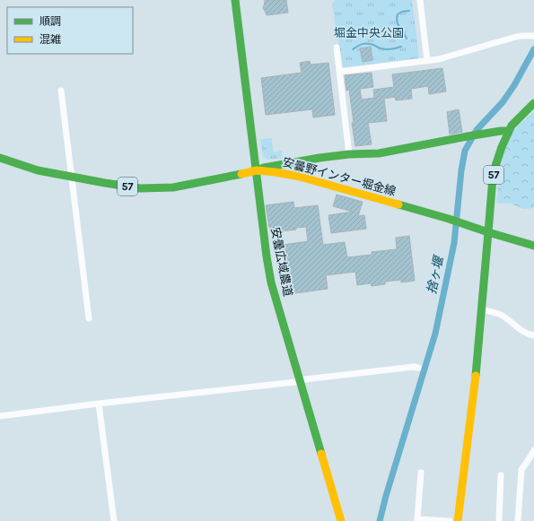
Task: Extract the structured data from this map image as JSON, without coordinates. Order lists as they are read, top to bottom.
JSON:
{
  "streets": {
    "street": ["57", "安曇野インター堀金線", "安曇広域農道"]
  },
  "crossings": [
    ["57", "安曇野インター堀金線"],
    ["安曇野インター堀金線", "安曇広域農道"]
  ],
  "water": ["捨ヶ堰"],
  "parks": ["堀金中央公園"],
  "legend": ["順調", "混雑"]
}
